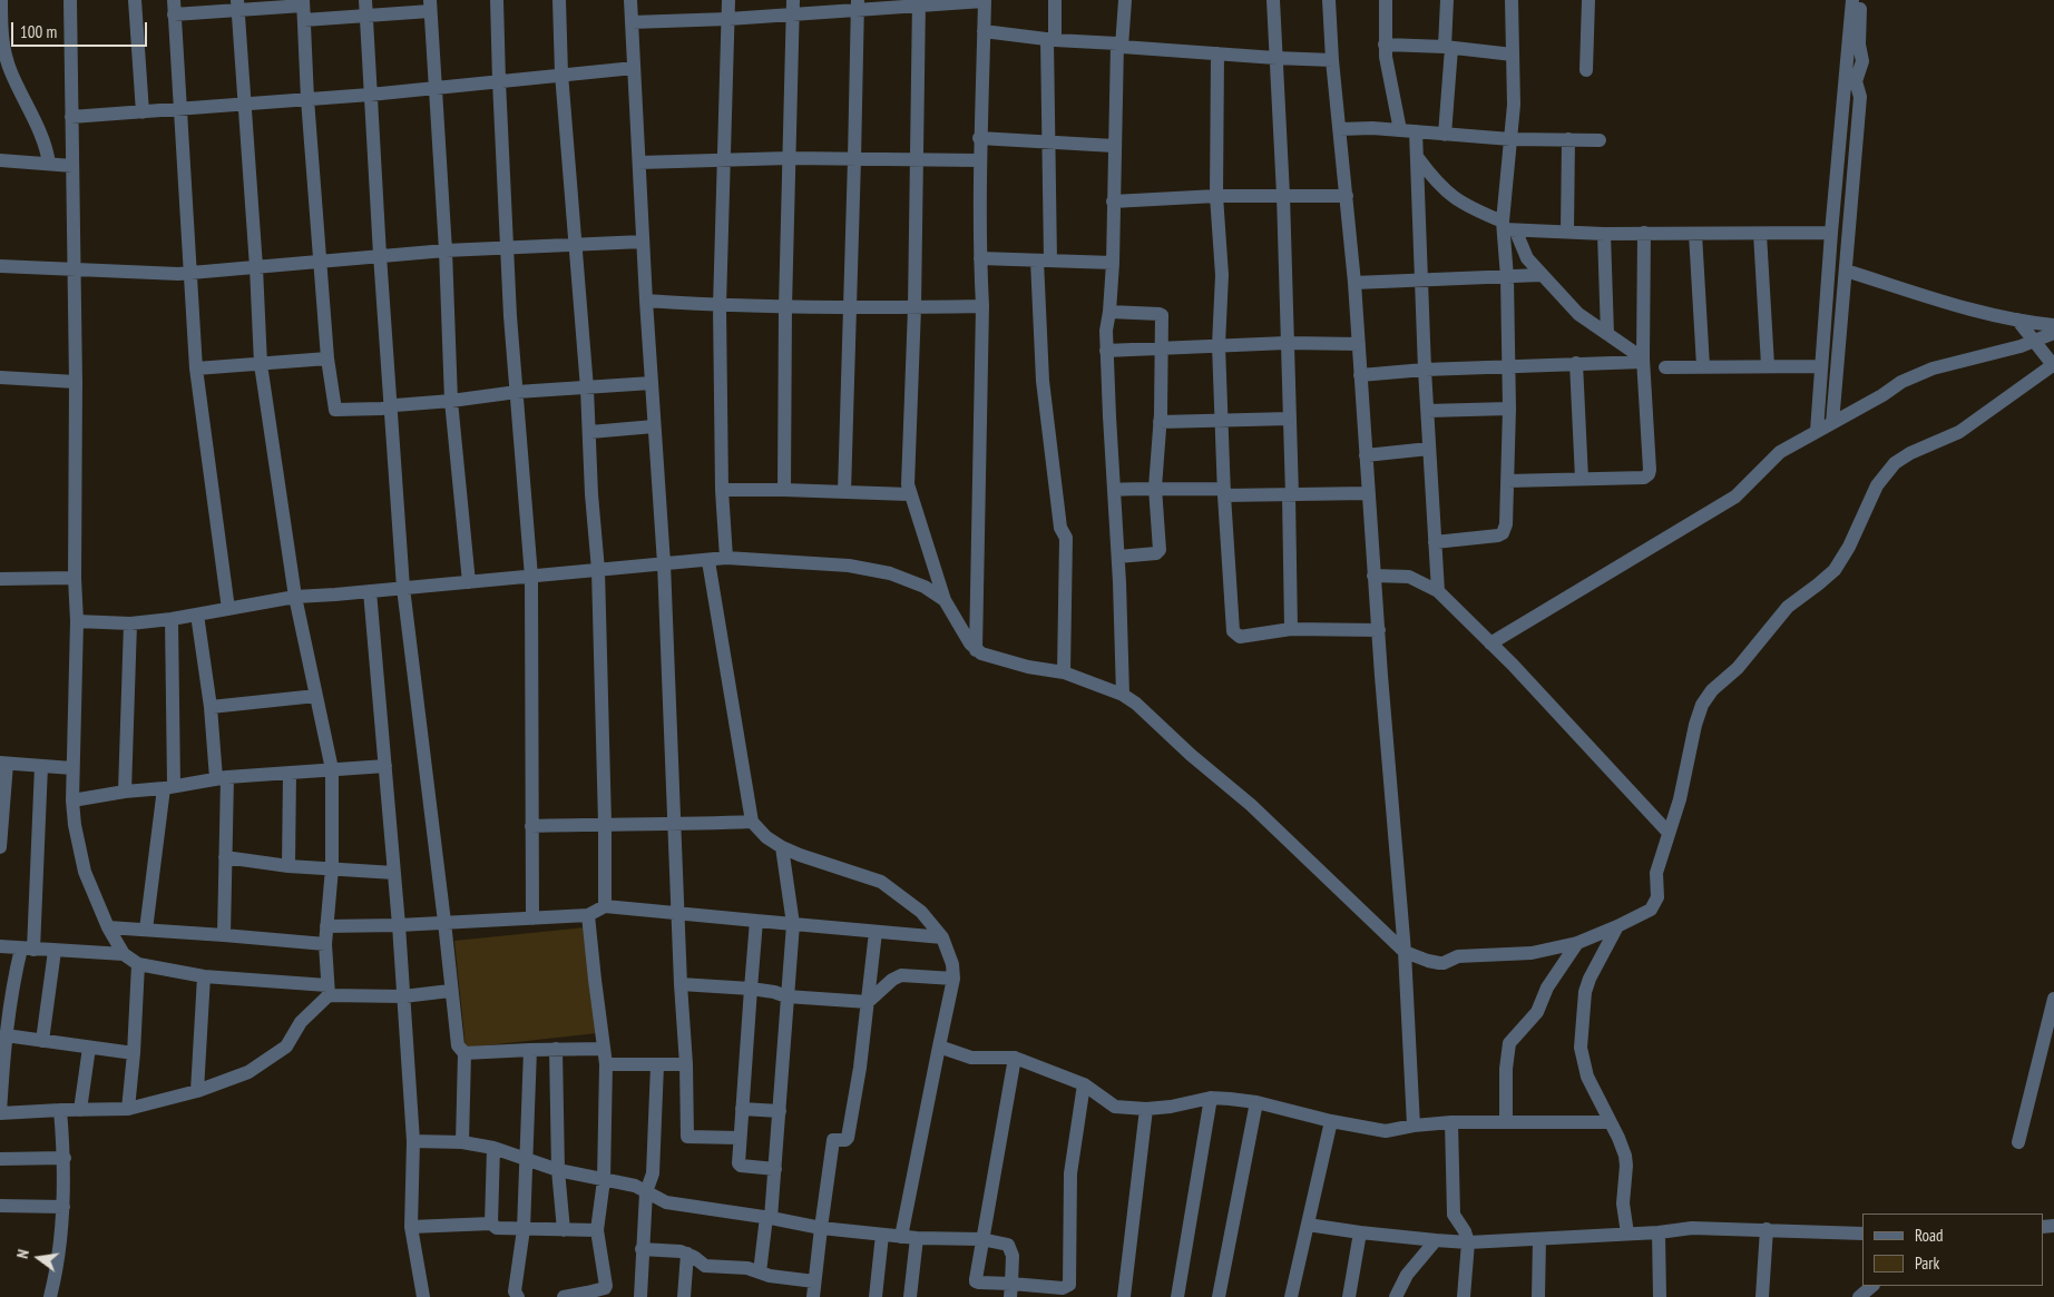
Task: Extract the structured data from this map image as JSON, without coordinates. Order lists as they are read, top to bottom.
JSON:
{
  "legend": ["Road", "Park"],
  "scale_bar": "100 m",
  "north": "left"
}
